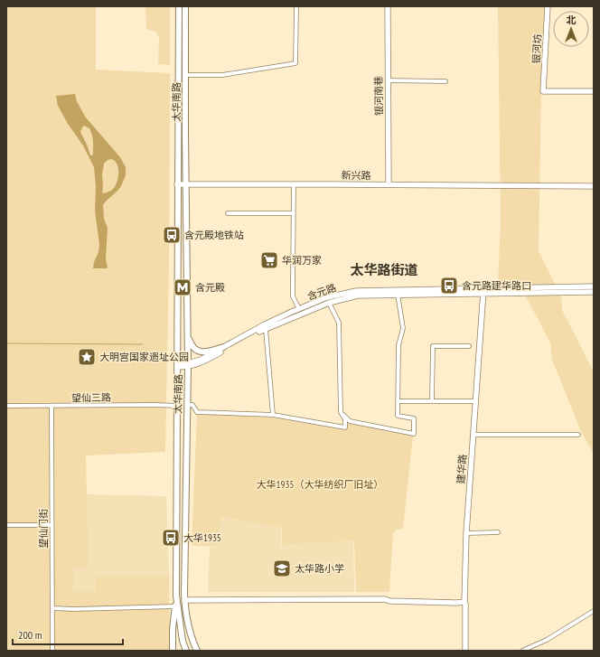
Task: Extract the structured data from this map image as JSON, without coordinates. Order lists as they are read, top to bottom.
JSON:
{
  "streets": {
    "main road": ["太华南路"],
    "street": [
      "银河坊",
      "银河南巷",
      "新兴路",
      "含元路",
      "望仙三路",
      "建华路",
      "望仙门街"
    ]
  },
  "crossings": [
    ["银河南巷", "新兴路"],
    ["太华南路", "新兴路"],
    ["太华南路", "含元路"],
    ["太华南路", "望仙三路"],
    ["含元路", "建华路"],
    ["望仙三路", "望仙门街"]
  ],
  "districts": ["太华路街道"],
  "parks": ["大华1935（大华纺织厂旧址）"],
  "places": {
    "bus stop": ["含元殿地铁站", "含元路建华路口", "大华1935"],
    "supermarket": ["华润万家"],
    "metro station": ["含元殿"],
    "place": ["大明宫国家遗址公园"],
    "school or university": ["太华路小学"]
  },
  "scale_bar": "200 m",
  "north": "top"
}
